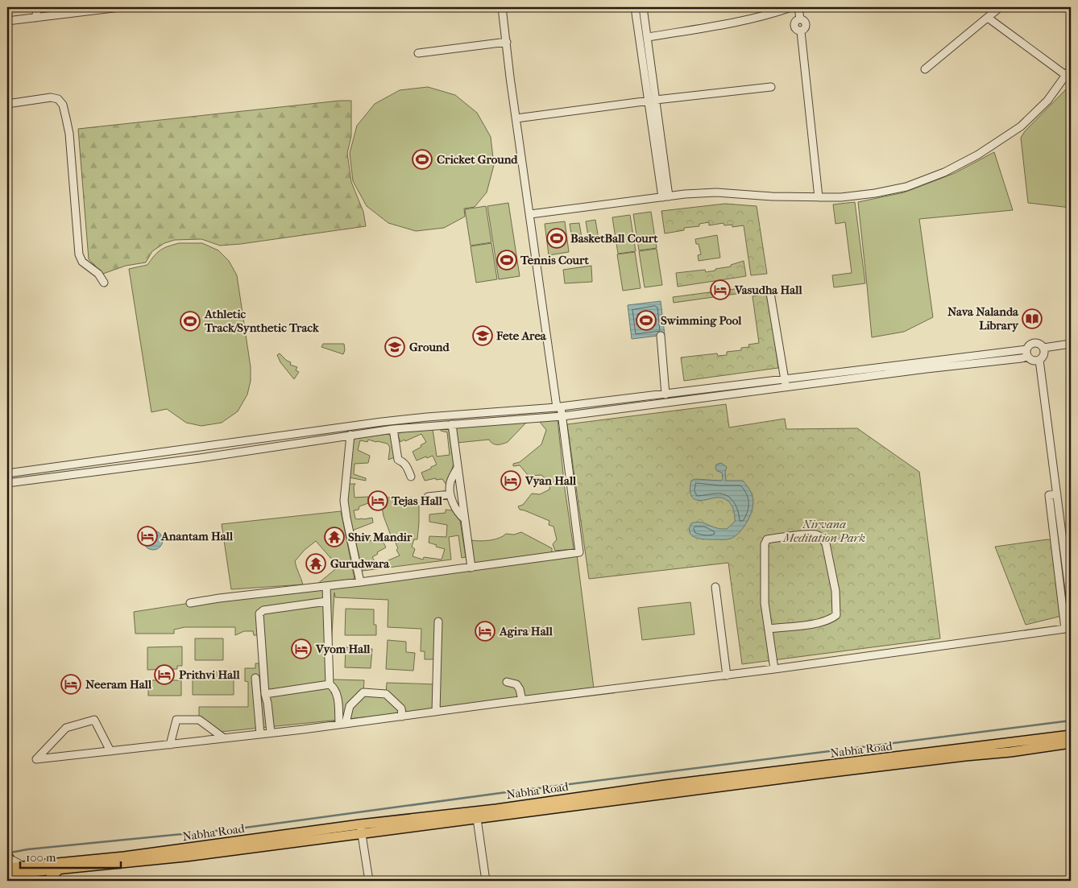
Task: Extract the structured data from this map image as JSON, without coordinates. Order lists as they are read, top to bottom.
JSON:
{
  "streets": {
    "main road": ["Nabha Road"]
  },
  "parks": ["Nirvana Meditation Park"],
  "places": {
    "sports": [
      "Cricket Ground",
      "BasketBall Court",
      "Tennis Court",
      "Swimming Pool",
      "Athletic Track/Synthetic Track"
    ],
    "hotel": [
      "Vasudha Hall",
      "Vyan Hall",
      "Tejas Hall",
      "Anantam Hall",
      "Agira Hall",
      "Vyom Hall",
      "Prithvi Hall",
      "Neeram Hall"
    ],
    "library": ["Nava Nalanda Library"],
    "school or university": ["Fete Area", "Ground"],
    "temple": ["Shiv Mandir", "Gurudwara"]
  },
  "scale_bar": "100 m"
}
